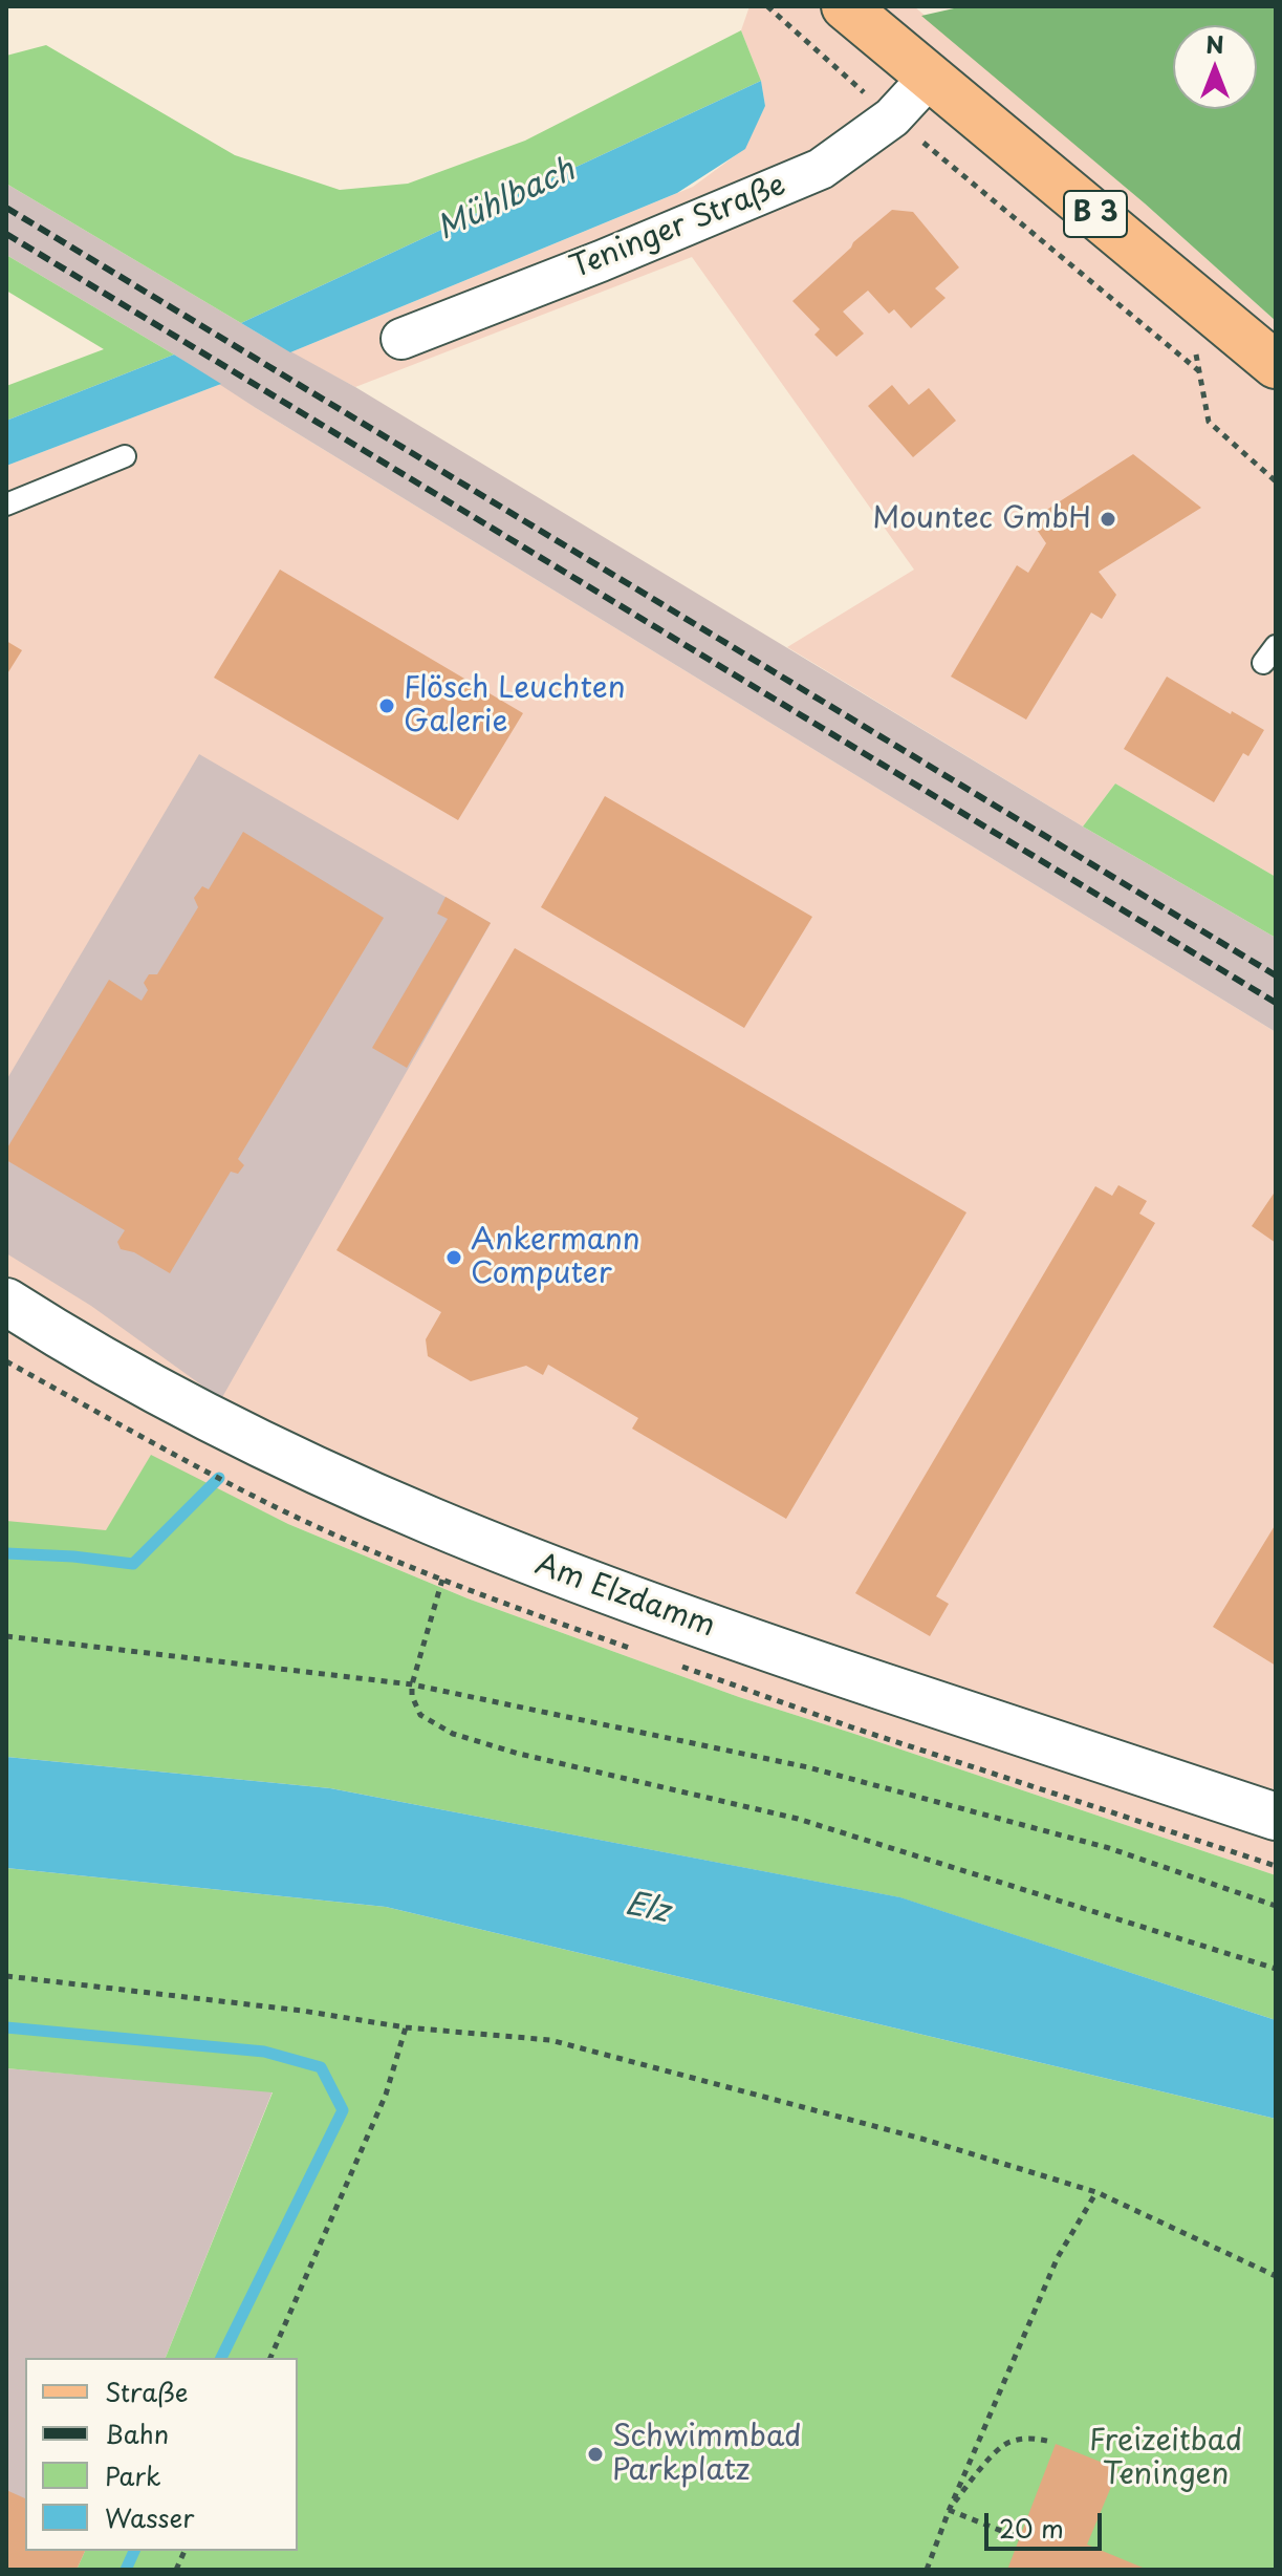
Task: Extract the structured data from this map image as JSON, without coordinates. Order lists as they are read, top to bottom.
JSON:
{
  "streets": {
    "main road": ["B 3"],
    "street": ["Teninger Straße", "Am Elzdamm"]
  },
  "crossings": [
    ["B 3", "Teninger Straße"]
  ],
  "water": ["Mühlbach", "Elz"],
  "parks": ["Freizeitbad Teningen"],
  "places": [
    "Mountec GmbH",
    "Flösch Leuchten Galerie",
    "Ankermann Computer",
    "Schwimmbad Parkplatz"
  ],
  "legend": [
    "Straße",
    "Bahn",
    "Park",
    "Wasser"
  ],
  "scale_bar": "20 m",
  "north": "top"
}
